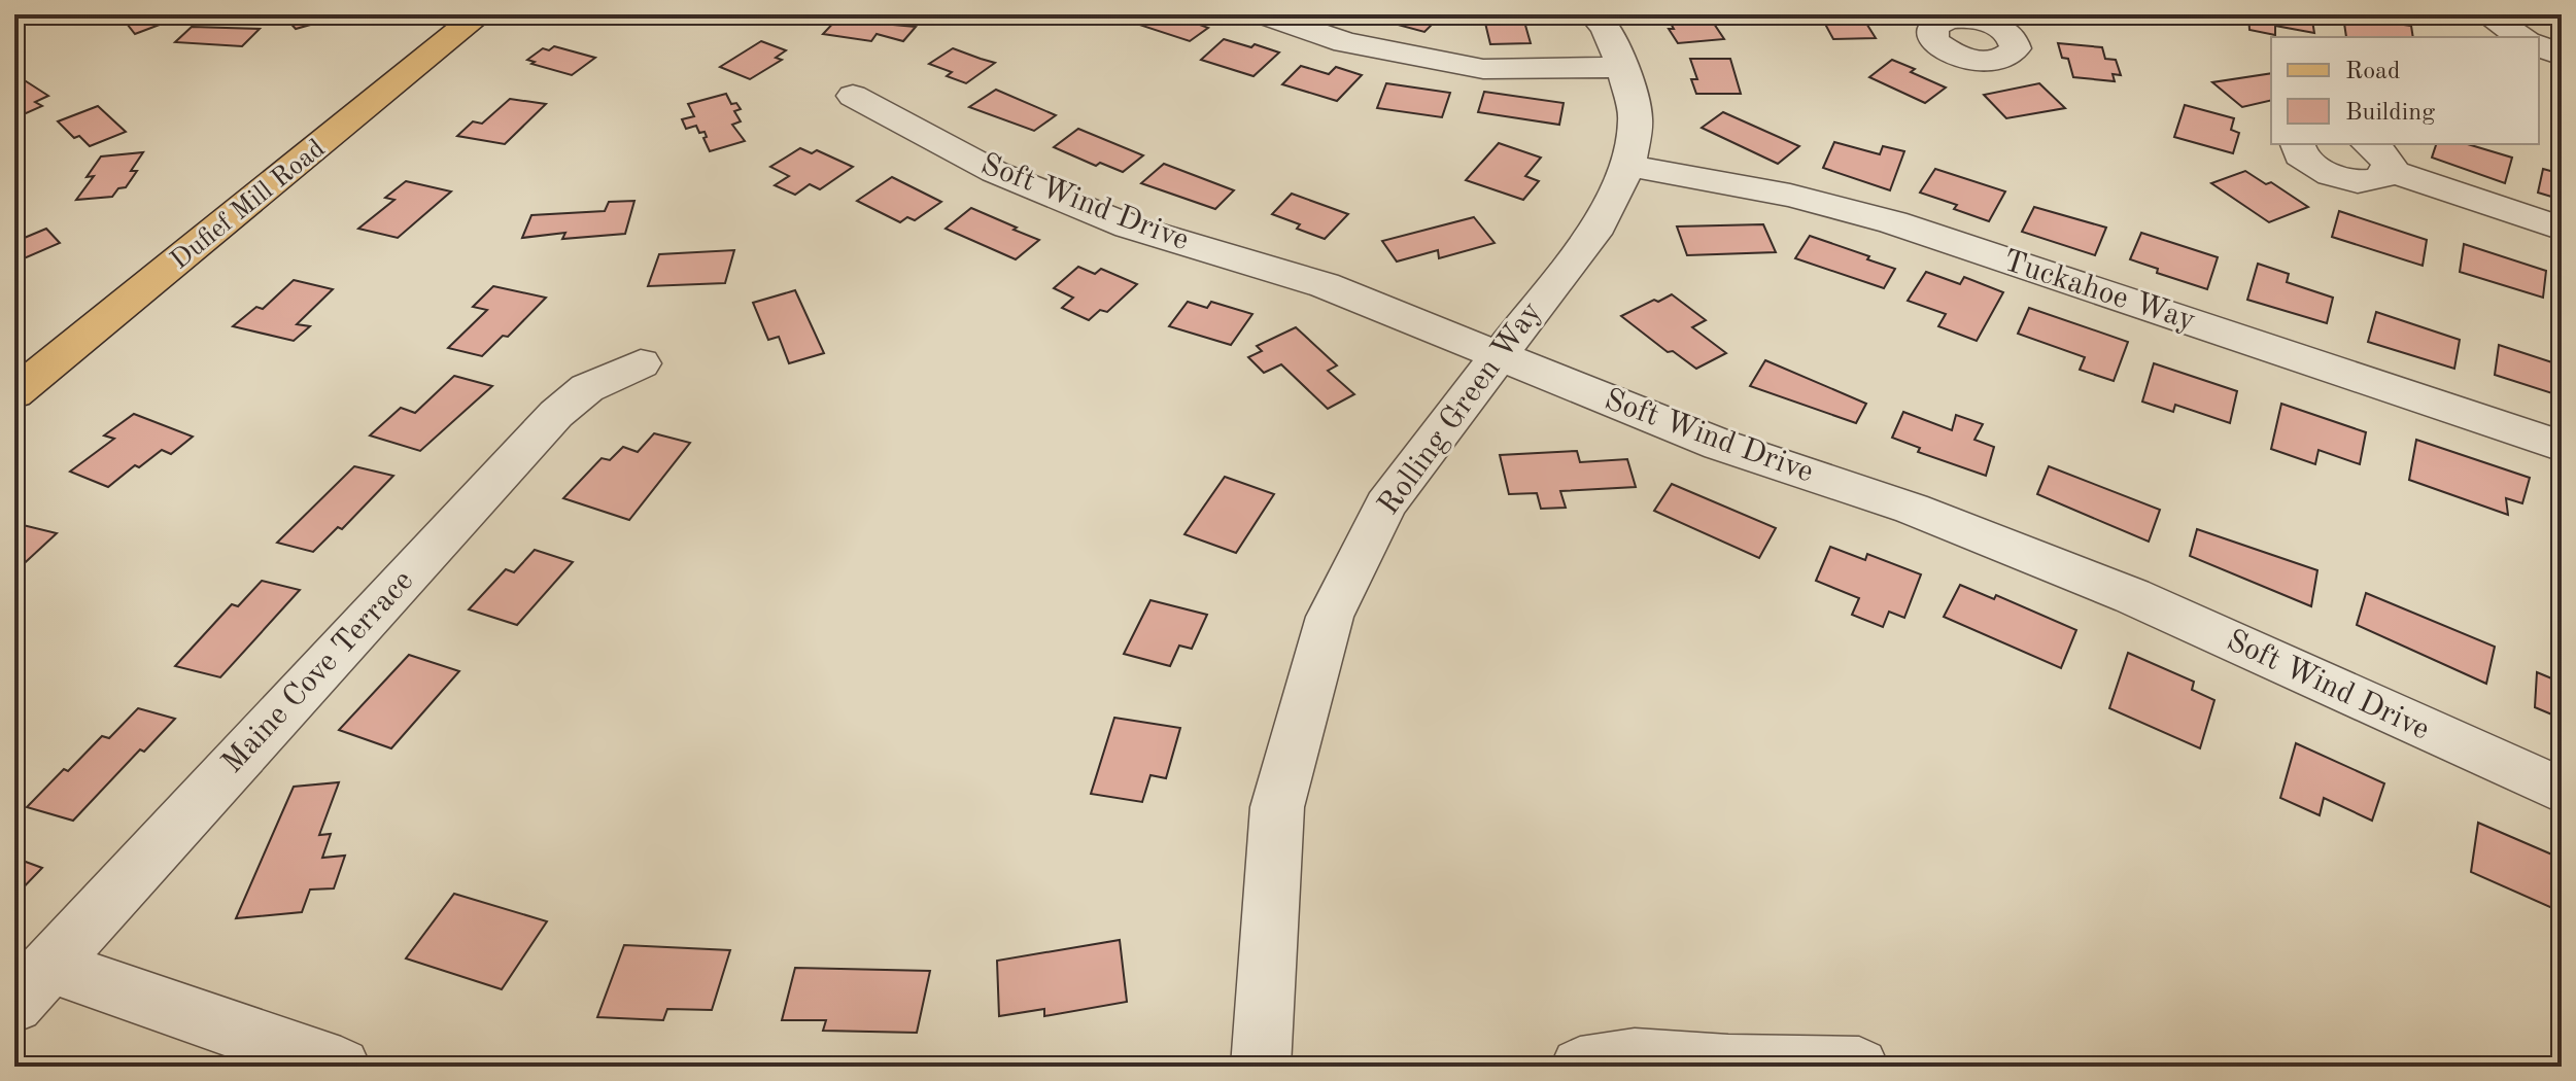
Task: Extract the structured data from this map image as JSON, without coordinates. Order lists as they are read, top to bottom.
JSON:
{
  "streets": {
    "main road": ["Dufief Mill Road"],
    "street": [
      "Soft Wind Drive",
      "Tuckahoe Way",
      "Rolling Green Way",
      "Maine Cove Terrace"
    ]
  },
  "crossings": [
    ["Soft Wind Drive", "Rolling Green Way"],
    ["Tuckahoe Way", "Rolling Green Way"]
  ],
  "legend": ["Road", "Building"]
}
